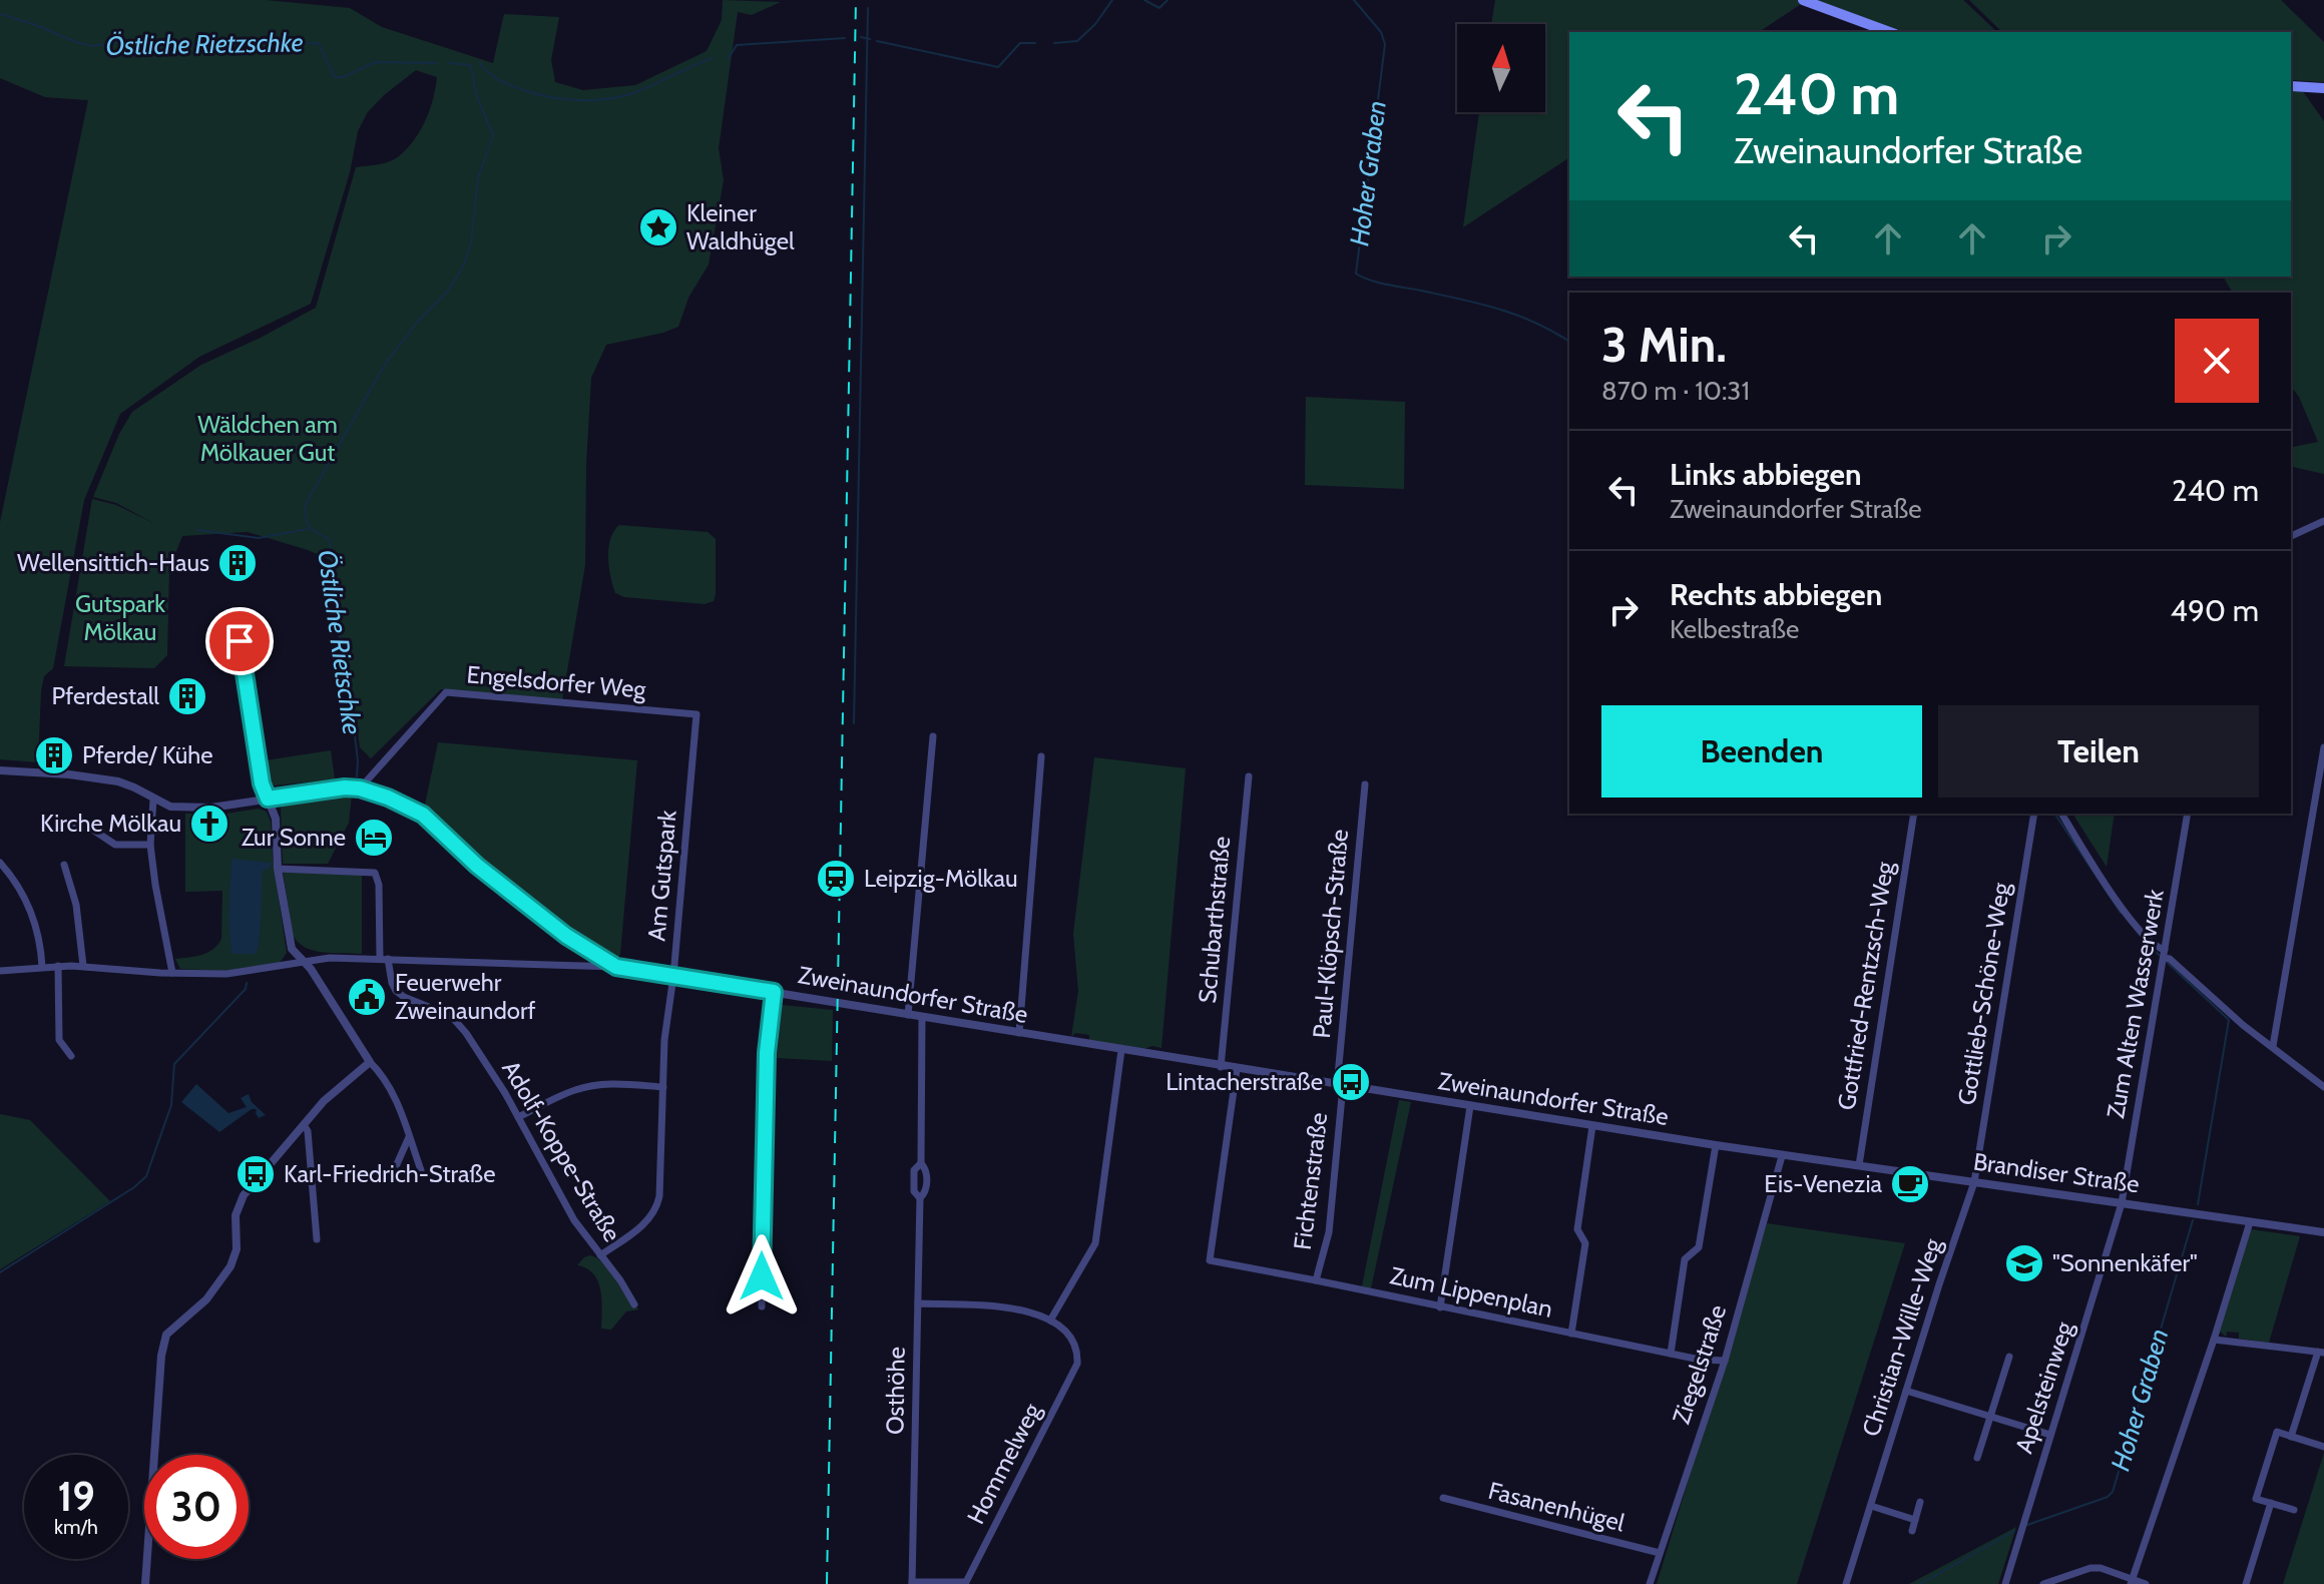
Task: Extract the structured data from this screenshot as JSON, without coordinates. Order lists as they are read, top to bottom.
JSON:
{
  "streets": {
    "street": [
      "Engelsdorfer Weg",
      "Am Gutspark",
      "Schubarthstraße",
      "Paul-Klöpsch-Straße",
      "Gottfried-Rentzsch-Weg",
      "Gottlieb-Schöne-Weg",
      "Zweinaundorfer Straße",
      "Zum Alten Wasserwerk",
      "Adolf-Koppe-Straße",
      "Brandiser Straße",
      "Fichtenstraße",
      "Zum Lippenplan",
      "Christian-Wille-Weg",
      "Ziegelstraße",
      "Apelsteinweg",
      "Osthöhe",
      "Hommelweg",
      "Fasanenhügel"
    ]
  },
  "crossings": [
    ["Engelsdorfer Weg", "Am Gutspark"],
    ["Engelsdorfer Weg", "Zweinaundorfer Straße"],
    ["Am Gutspark", "Zweinaundorfer Straße"],
    ["Am Gutspark", "Adolf-Koppe-Straße"],
    ["Schubarthstraße", "Zweinaundorfer Straße"],
    ["Paul-Klöpsch-Straße", "Zweinaundorfer Straße"],
    ["Paul-Klöpsch-Straße", "Fichtenstraße"],
    ["Gottfried-Rentzsch-Weg", "Brandiser Straße"],
    ["Gottlieb-Schöne-Weg", "Brandiser Straße"],
    ["Gottlieb-Schöne-Weg", "Christian-Wille-Weg"],
    ["Zweinaundorfer Straße", "Brandiser Straße"],
    ["Zweinaundorfer Straße", "Fichtenstraße"],
    ["Zweinaundorfer Straße", "Zum Lippenplan"],
    ["Zweinaundorfer Straße", "Ziegelstraße"],
    ["Zweinaundorfer Straße", "Osthöhe"],
    ["Zum Alten Wasserwerk", "Brandiser Straße"],
    ["Zum Alten Wasserwerk", "Apelsteinweg"],
    ["Brandiser Straße", "Christian-Wille-Weg"],
    ["Brandiser Straße", "Ziegelstraße"],
    ["Brandiser Straße", "Apelsteinweg"],
    ["Fichtenstraße", "Zum Lippenplan"],
    ["Zum Lippenplan", "Ziegelstraße"],
    ["Ziegelstraße", "Fasanenhügel"],
    ["Osthöhe", "Hommelweg"]
  ],
  "water": ["Östliche Rietzschke", "Hoher Graben", "Östliche Rietschke"],
  "parks": ["Wäldchen am Mölkauer Gut", "Gutspark Mölkau"],
  "places": {
    "place": ["Kleiner Waldhügel"],
    "building": ["Wellensittich-Haus", "Pferdestall", "Pferde/ Kühe"],
    "church": ["Kirche Mölkau"],
    "hotel": ["Zur Sonne"],
    "station": ["Leipzig-Mölkau"],
    "public building": ["Feuerwehr Zweinaundorf"],
    "bus stop": ["Lintacherstraße", "Karl-Friedrich-Straße"],
    "cafe": ["Eis-Venezia"],
    "school or university": ["\"Sonnenkäfer\""]
  },
  "north": "top",
  "page": {
    "turn": ["240 m", "Zweinaundorfer Straße"],
    "heading": ["3 Min.", "870 m · 10:31"],
    "list": [
      {
        "name": "Links abbiegen",
        "note": "Zweinaundorfer Straße",
        "value": "240 m"
      },
      {
        "name": "Rechts abbiegen",
        "note": "Kelbestraße",
        "value": "490 m"
      }
    ],
    "buttons": ["Beenden", "Teilen"],
    "speed": "19 km/h",
    "limit": "30"
  }
}
